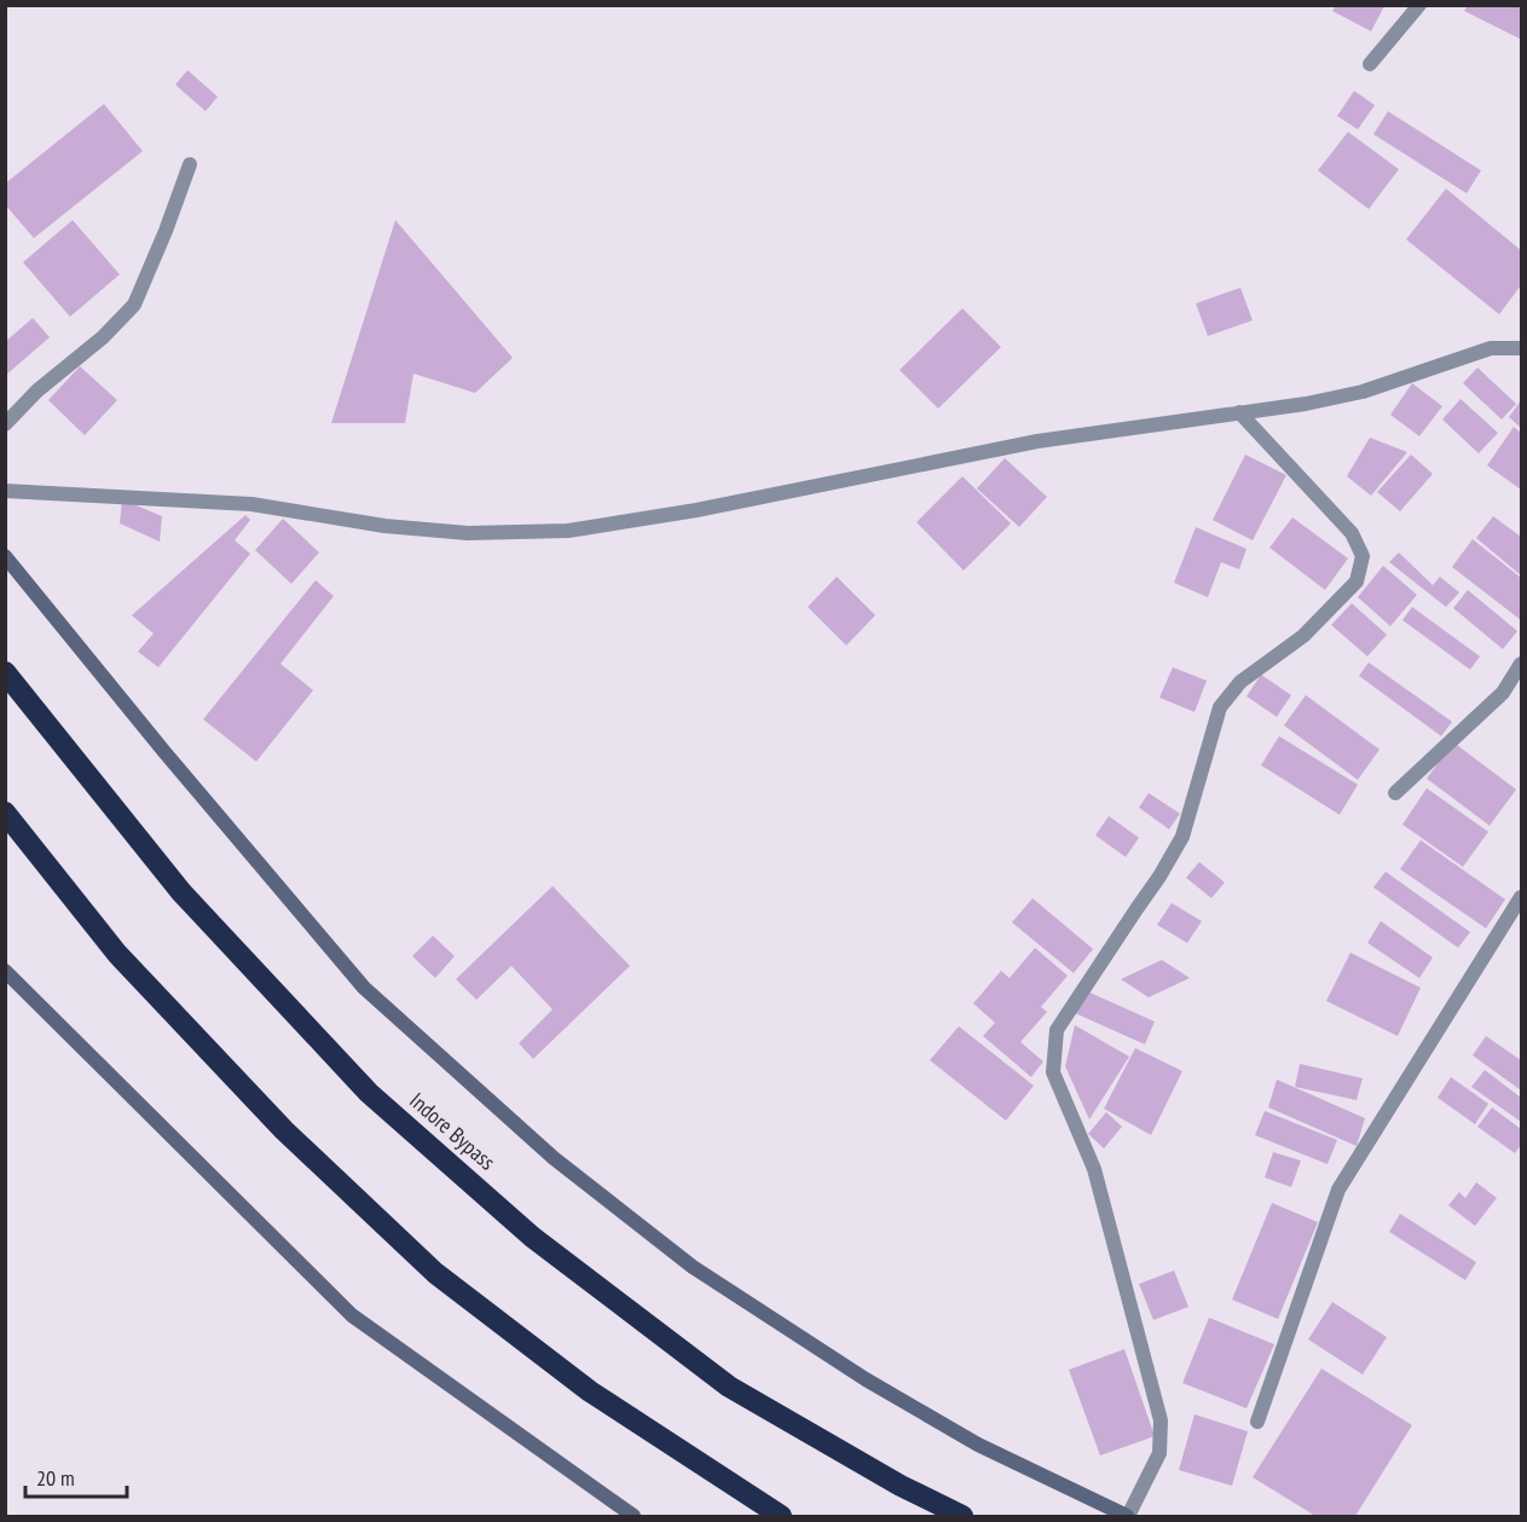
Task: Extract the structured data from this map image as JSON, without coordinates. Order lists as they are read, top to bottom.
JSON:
{
  "streets": {
    "highway": ["Indore Bypass"]
  },
  "scale_bar": "20 m"
}
